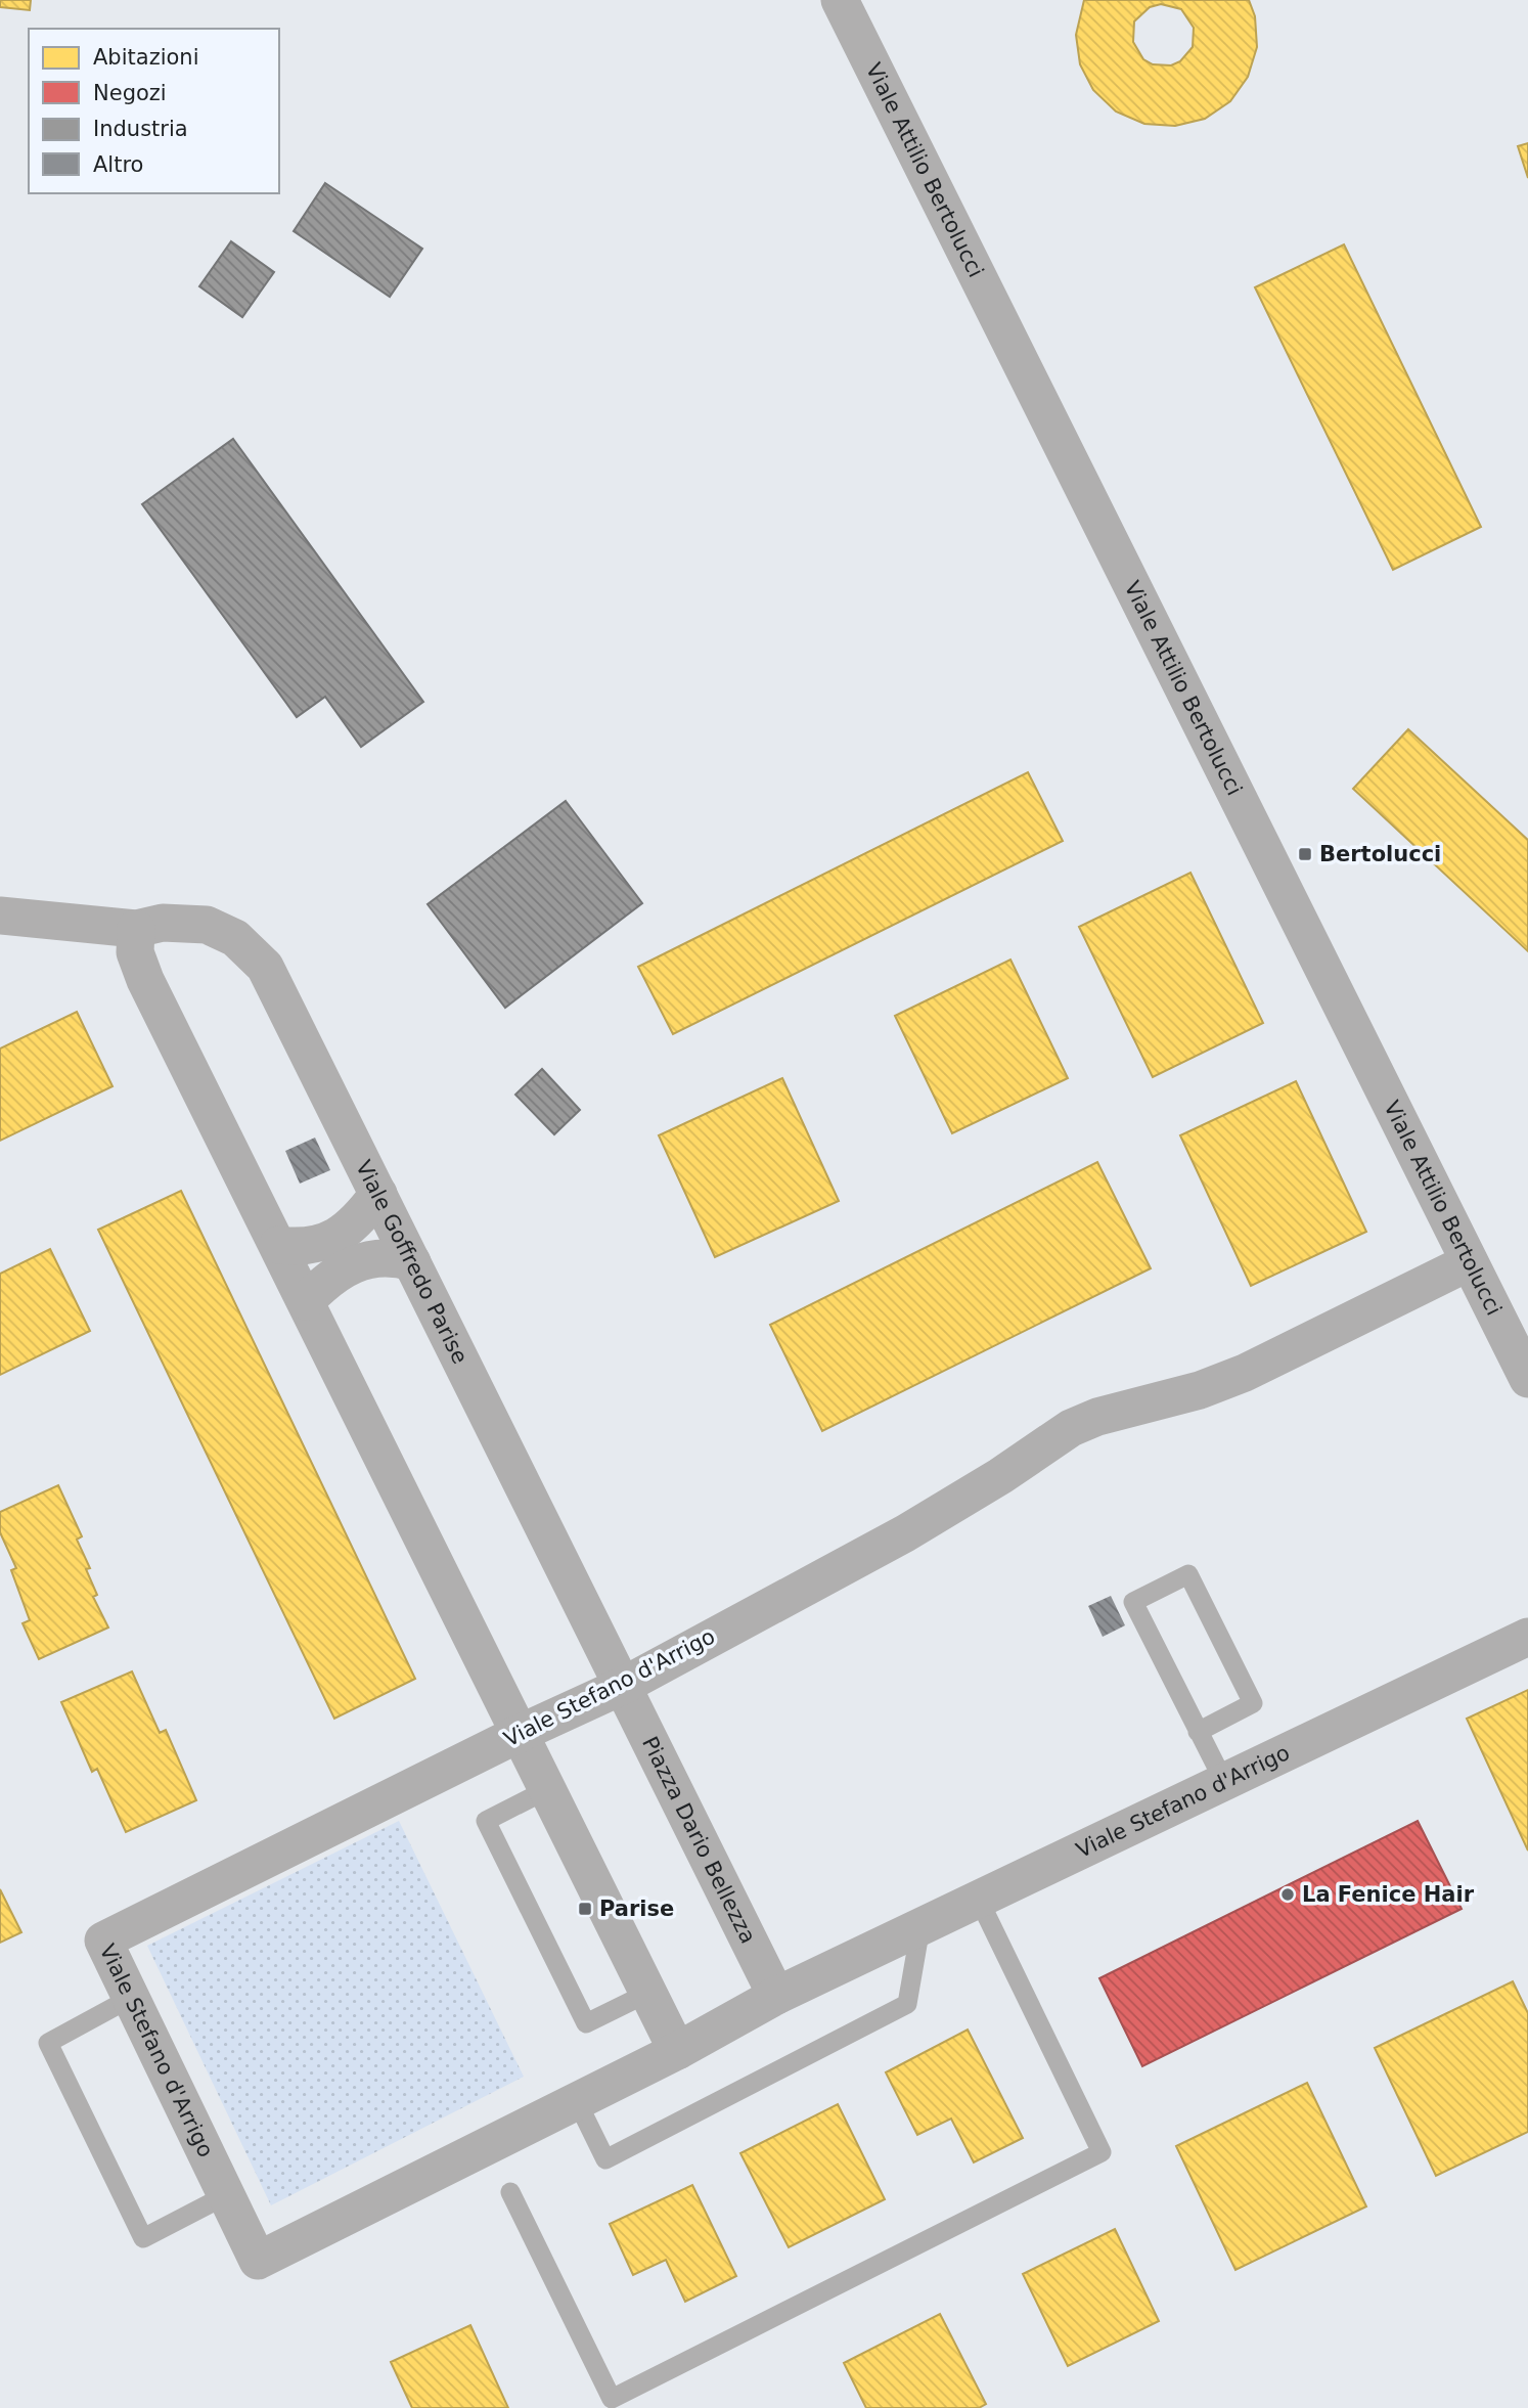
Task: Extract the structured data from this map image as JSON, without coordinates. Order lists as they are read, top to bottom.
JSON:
{
  "streets": {
    "street": [
      "Viale Attilio Bertolucci",
      "Viale Goffredo Parise",
      "Viale Stefano d'Arrigo",
      "Piazza Dario Bellezza"
    ]
  },
  "crossings": [
    ["Viale Attilio Bertolucci", "Viale Stefano d'Arrigo"],
    ["Viale Goffredo Parise", "Viale Stefano d'Arrigo"],
    ["Viale Goffredo Parise", "Piazza Dario Bellezza"],
    ["Viale Stefano d'Arrigo", "Piazza Dario Bellezza"]
  ],
  "places": {
    "transit": ["Bertolucci", "Parise"],
    "other": ["La Fenice Hair"]
  },
  "legend": [
    "Abitazioni",
    "Negozi",
    "Industria",
    "Altro"
  ]
}
